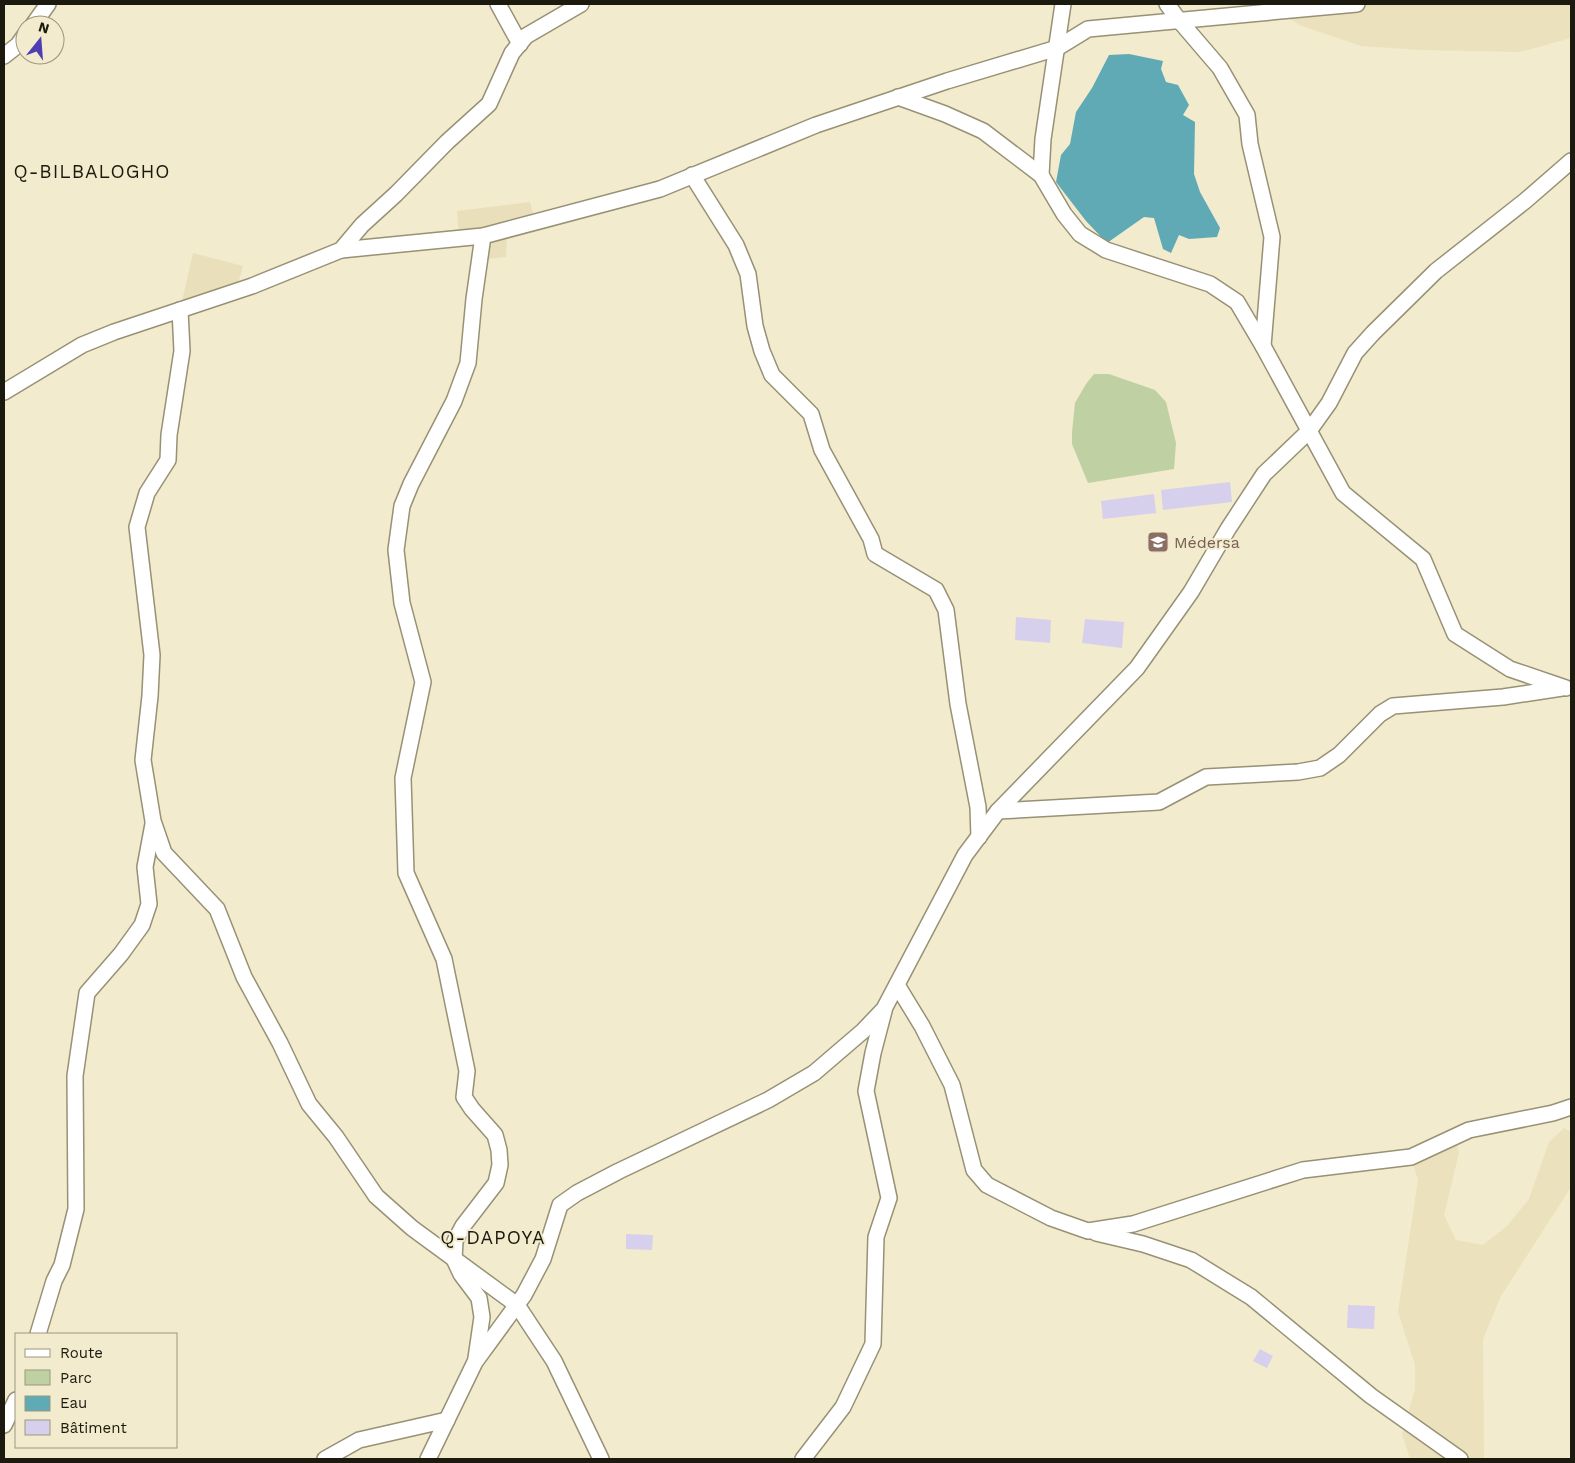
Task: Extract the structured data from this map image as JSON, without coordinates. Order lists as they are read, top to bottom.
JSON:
{
  "districts": ["Q-BILBALOGHO", "Q-DAPOYA"],
  "places": {
    "school or university": ["Médersa"]
  },
  "legend": [
    "Route",
    "Parc",
    "Eau",
    "Bâtiment"
  ],
  "north": "top"
}
